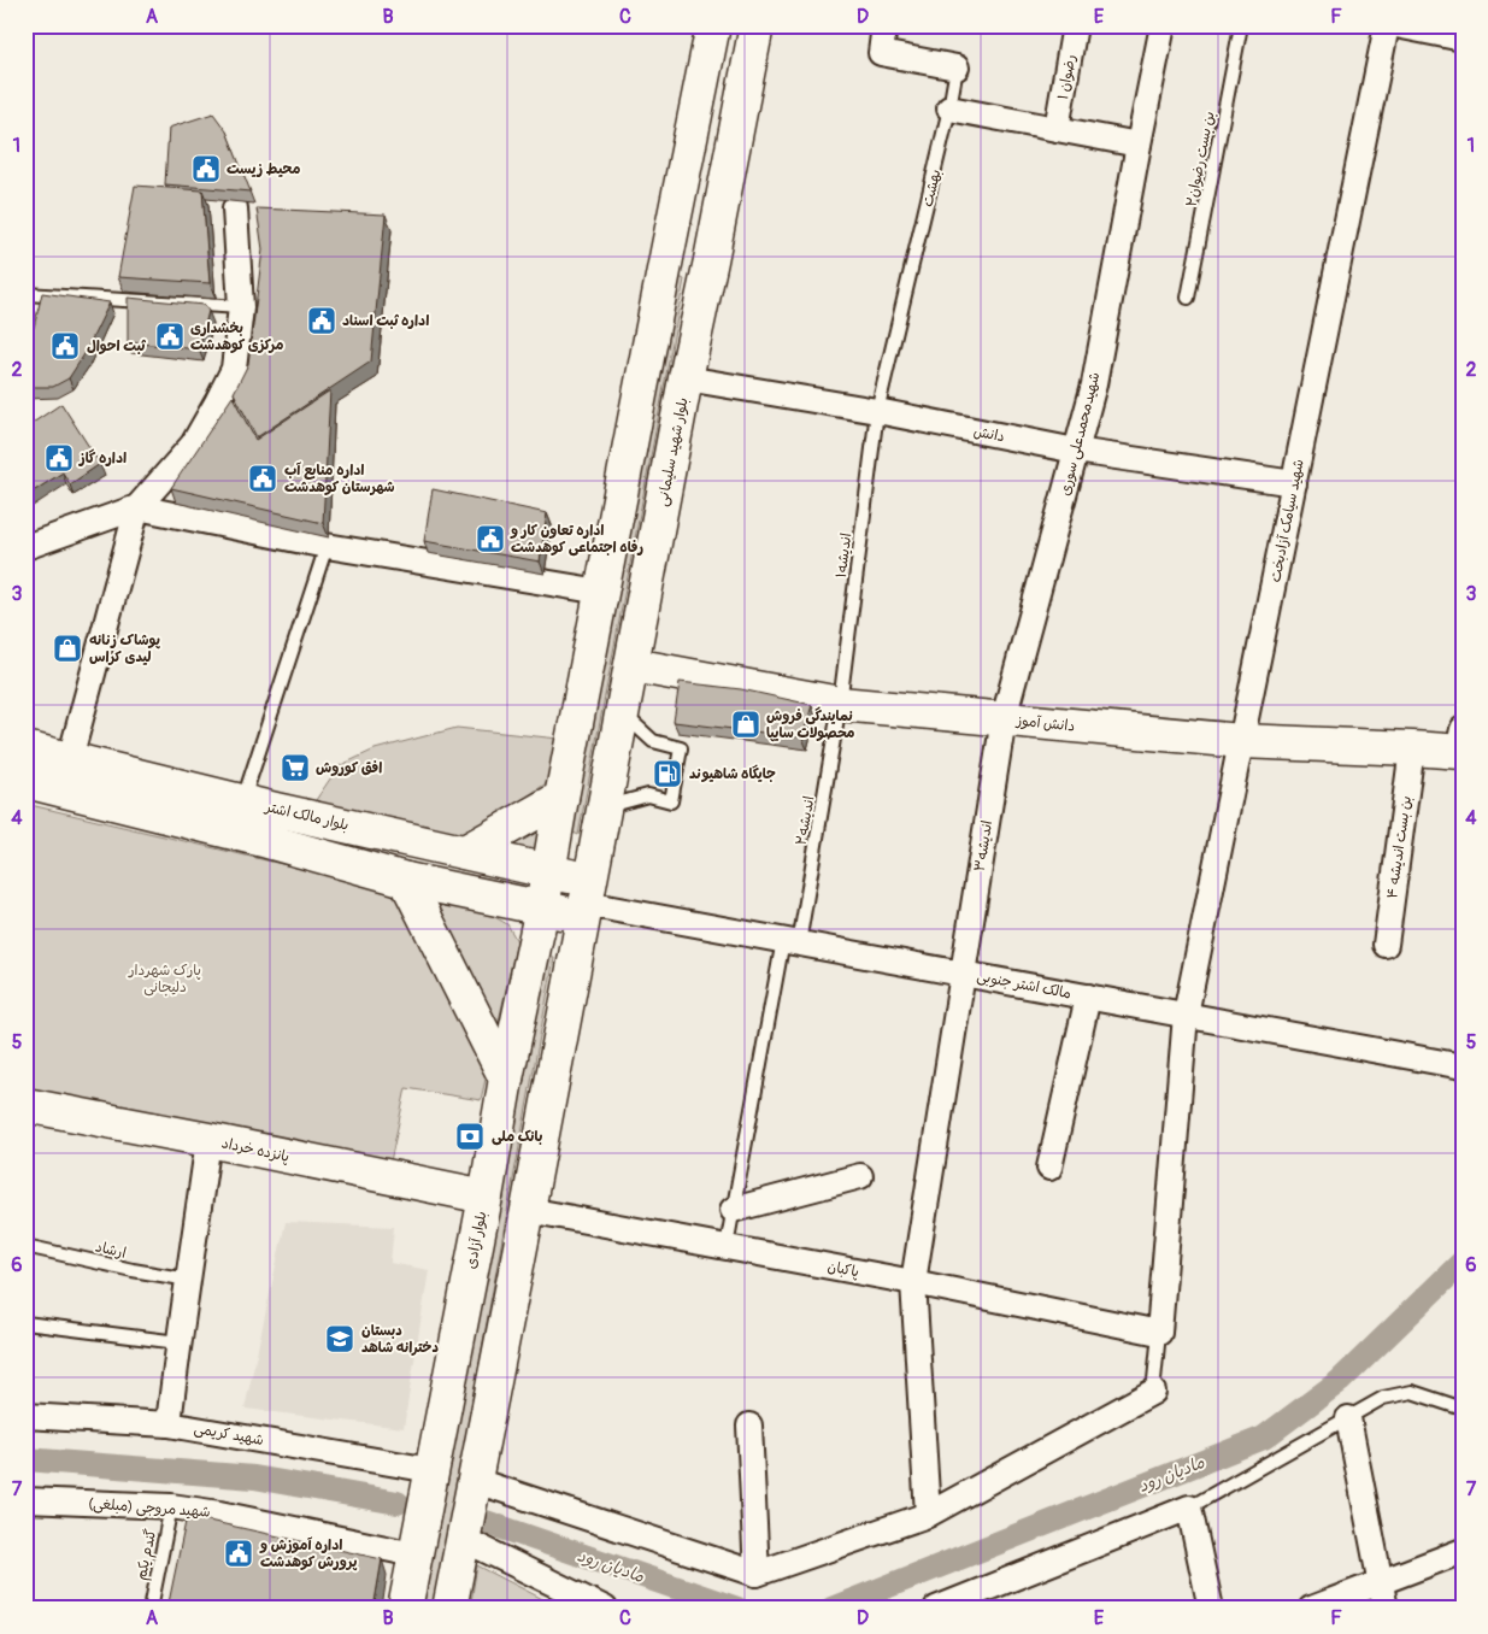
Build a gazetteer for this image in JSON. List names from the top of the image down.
{
  "streets": {
    "main road": [
      "بلوار شهید سلیمانی",
      "دانش آموز",
      "بلوار مالک اشتر",
      "پانزده خرداد",
      "بلوار آزادی"
    ],
    "street": [
      "رضوان ۱",
      "بهشت",
      "دانش",
      "شهیدمحمدعلی سوری",
      "شهید سیامک آزادبخت",
      "اندیشه۳",
      "بن بست اندیشه ۴",
      "مالک اشتر جنوبی",
      "پاکبان",
      "شهید کریمی",
      "شهید مروجی (مبلغی)"
    ],
    "lane": [
      "بن بست رضوان۲",
      "اندیشه۱",
      "اندیشه۲",
      "ارشاد",
      "گندم یکم"
    ]
  },
  "crossings": [
    ["بهشت", "دانش"],
    ["بهشت", "اندیشه۱"],
    ["دانش", "شهیدمحمدعلی سوری"],
    ["دانش", "بلوار شهید سلیمانی"],
    ["دانش", "شهید سیامک آزادبخت"],
    ["دانش", "اندیشه۱"],
    ["شهیدمحمدعلی سوری", "دانش آموز"],
    ["شهیدمحمدعلی سوری", "اندیشه۳"],
    ["بلوار شهید سلیمانی", "دانش آموز"],
    ["بلوار شهید سلیمانی", "بلوار مالک اشتر"],
    ["بلوار شهید سلیمانی", "مالک اشتر جنوبی"],
    ["شهید سیامک آزادبخت", "دانش آموز"],
    ["شهید سیامک آزادبخت", "مالک اشتر جنوبی"],
    ["شهید سیامک آزادبخت", "پاکبان"],
    ["اندیشه۱", "دانش آموز"],
    ["اندیشه۱", "اندیشه۲"],
    ["دانش آموز", "اندیشه۲"],
    ["دانش آموز", "اندیشه۳"],
    ["دانش آموز", "بن بست اندیشه ۴"],
    ["بلوار مالک اشتر", "مالک اشتر جنوبی"],
    ["بلوار مالک اشتر", "بلوار آزادی"],
    ["اندیشه۲", "مالک اشتر جنوبی"],
    ["اندیشه۲", "پاکبان"],
    ["اندیشه۳", "مالک اشتر جنوبی"],
    ["اندیشه۳", "پاکبان"],
    ["پانزده خرداد", "بلوار آزادی"],
    ["بلوار آزادی", "شهید کریمی"],
    ["بلوار آزادی", "شهید مروجی (مبلغی)"],
    ["شهید مروجی (مبلغی)", "گندم یکم"]
  ],
  "water": ["مادیان رود"],
  "parks": ["پارک شهردار دلیجانی"],
  "places": {
    "public building": [
      "محیط زیست",
      "اداره ثبت اسناد",
      "بخشداری مرکزی کوهدشت",
      "ثبت احوال",
      "اداره گاز",
      "اداره منابع آب شهرستان کوهدشت",
      "اداره تعاون کار و رفاه اجتماعی کوهدشت",
      "اداره آموزش و پرورش کوهدشت"
    ],
    "shop": ["پوشاک زنانه لیدی کراس", "نمایندگی فروش محصولات سایپا"],
    "supermarket": ["افق کوروش"],
    "fuel station": ["جایگاه شاهیوند"],
    "bank": ["بانک ملی"],
    "school or university": ["دبستان دخترانه شاهد"]
  },
  "grid": {
    "columns": [
      "A",
      "B",
      "C",
      "D",
      "E",
      "F"
    ],
    "rows": [
      "1",
      "2",
      "3",
      "4",
      "5",
      "6",
      "7"
    ]
  }
}
